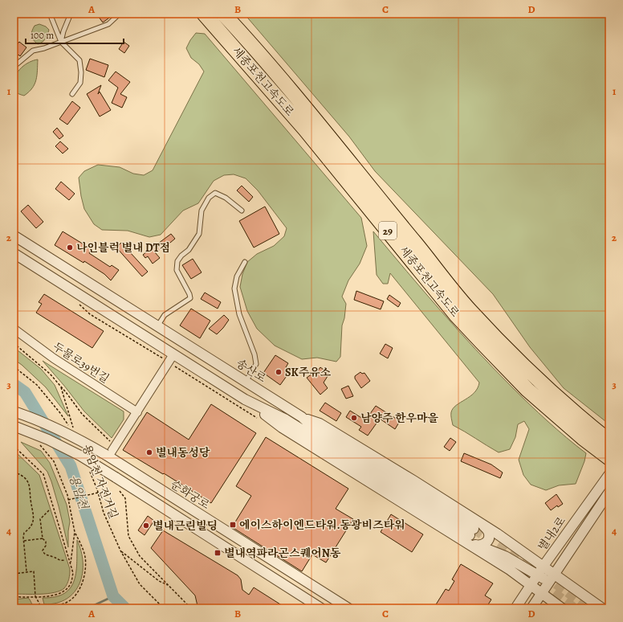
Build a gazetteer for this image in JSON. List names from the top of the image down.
{
  "streets": {
    "highway": ["세종포천고속도로", "29"],
    "street": [
      "두물로39번길",
      "송산로",
      "순화궁로",
      "별내2로"
    ],
    "path": ["용암천 자전거길"]
  },
  "water": ["용암천"],
  "places": {
    "other": [
      "나인블럭 별내 DT점",
      "SK주유소",
      "남양주 한우마을",
      "별내동성당",
      "별내근린빌딩"
    ],
    "transit": ["에이스하이엔드타워.동광비즈타워", "별내역파라곤스퀘어N동"]
  },
  "scale_bar": "100 m",
  "grid": {
    "columns": [
      "A",
      "B",
      "C",
      "D"
    ],
    "rows": [
      "1",
      "2",
      "3",
      "4"
    ]
  }
}
